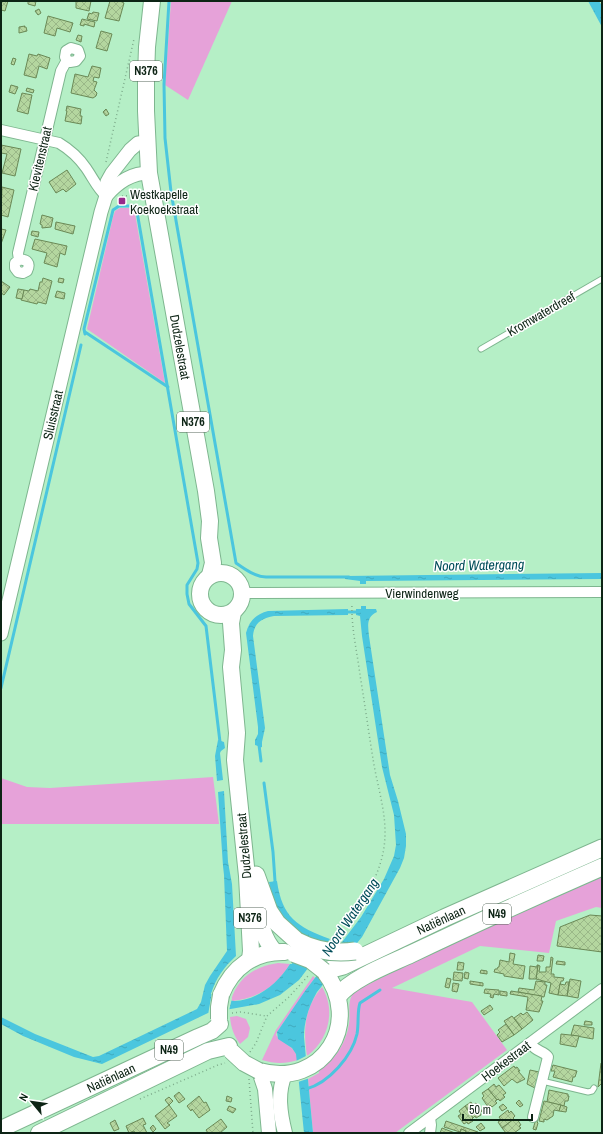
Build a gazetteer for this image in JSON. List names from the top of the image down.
{
  "streets": {
    "highway": ["N49", "Natiënlaan"],
    "main road": ["N376", "Dudzelestraat"],
    "street": [
      "Kievitenstraat",
      "Sluisstraat",
      "Vierwindenweg",
      "Hoekestraat"
    ],
    "lane": ["Kromwaterdreef"]
  },
  "crossings": [
    ["N376", "Dudzelestraat"],
    ["N376", "Sluisstraat"],
    ["N376", "Vierwindenweg"],
    ["Dudzelestraat", "Sluisstraat"],
    ["Dudzelestraat", "Vierwindenweg"]
  ],
  "water": ["Noord Watergang"],
  "places": {
    "transit": ["Westkapelle Koekoekstraat"]
  },
  "scale_bar": "50 m",
  "north": "top left"
}
